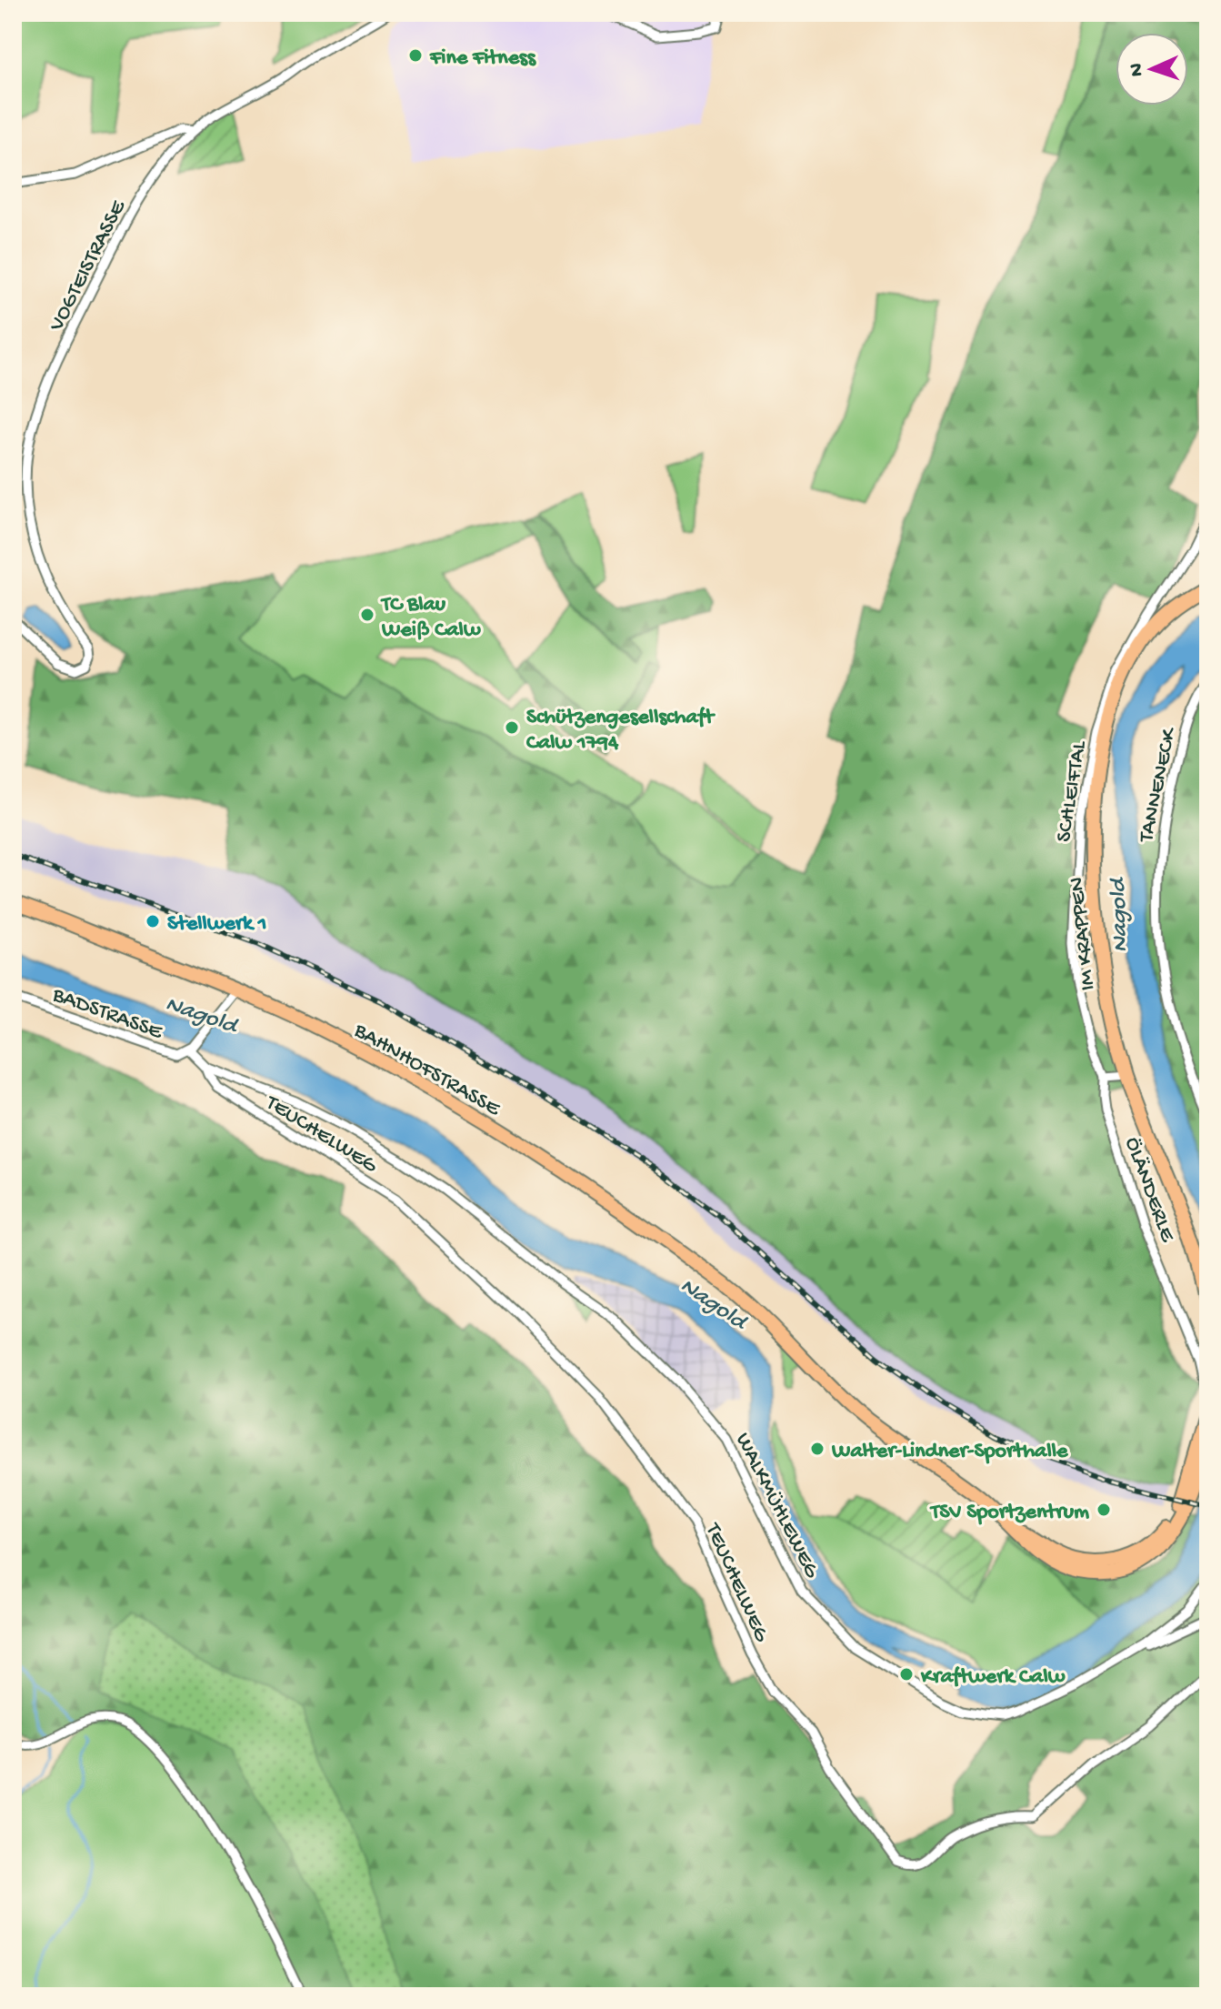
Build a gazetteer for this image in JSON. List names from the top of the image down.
{
  "streets": {
    "main road": ["IM KRAPPEN", "BAHNHOFSTRASSE"],
    "street": [
      "VOGTEISTRASSE",
      "TANNENECK",
      "SCHLEIFTAL",
      "BADSTRASSE",
      "TEUCHELWEG",
      "ÖLÄNDERLE",
      "WALKMÜHLEWEG"
    ]
  },
  "crossings": [
    ["SCHLEIFTAL", "ÖLÄNDERLE"],
    ["BADSTRASSE", "WALKMÜHLEWEG"],
    ["TEUCHELWEG", "WALKMÜHLEWEG"]
  ],
  "water": ["Nagold"],
  "places": [
    "Fine Fitness",
    "TC Blau Weiß Calw",
    "Schützengesellschaft Calw 1794",
    "Stellwerk 1",
    "Walter-Lindner-Sporthalle",
    "TSV Sportzentrum",
    "Kraftwerk Calw"
  ],
  "north": "left"
}
